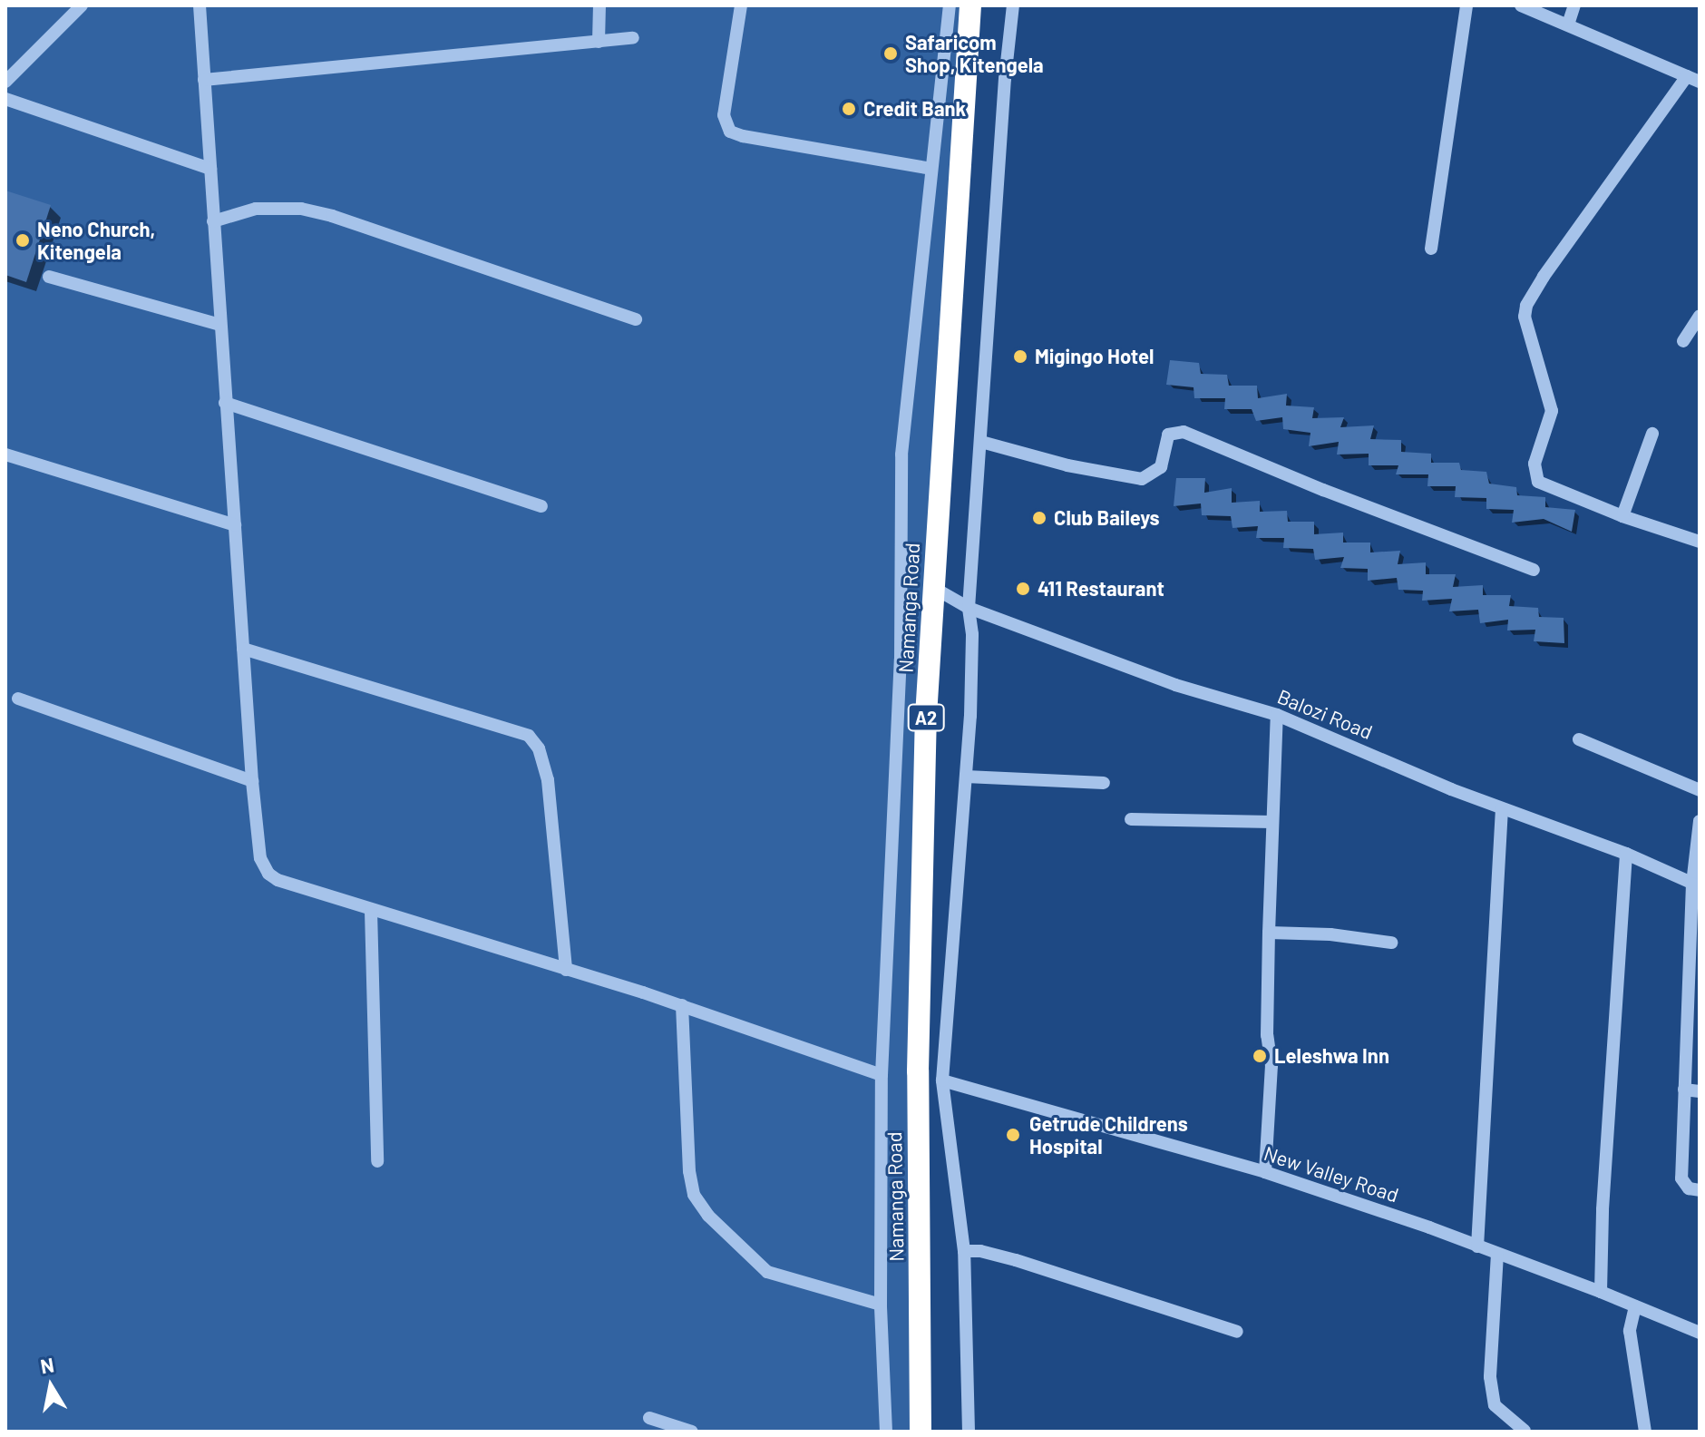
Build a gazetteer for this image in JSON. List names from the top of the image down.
{
  "streets": {
    "highway": ["Namanga Road", "A2"],
    "street": ["Balozi Road", "New Valley Road"]
  },
  "crossings": [
    ["Namanga Road", "Balozi Road"]
  ],
  "places": [
    "Safaricom Shop, Kitengela",
    "Credit Bank",
    "Neno Church, Kitengela",
    "Migingo Hotel",
    "Club Baileys",
    "411 Restaurant",
    "Leleshwa Inn",
    "Getrude Childrens Hospital"
  ],
  "north": "top"
}
